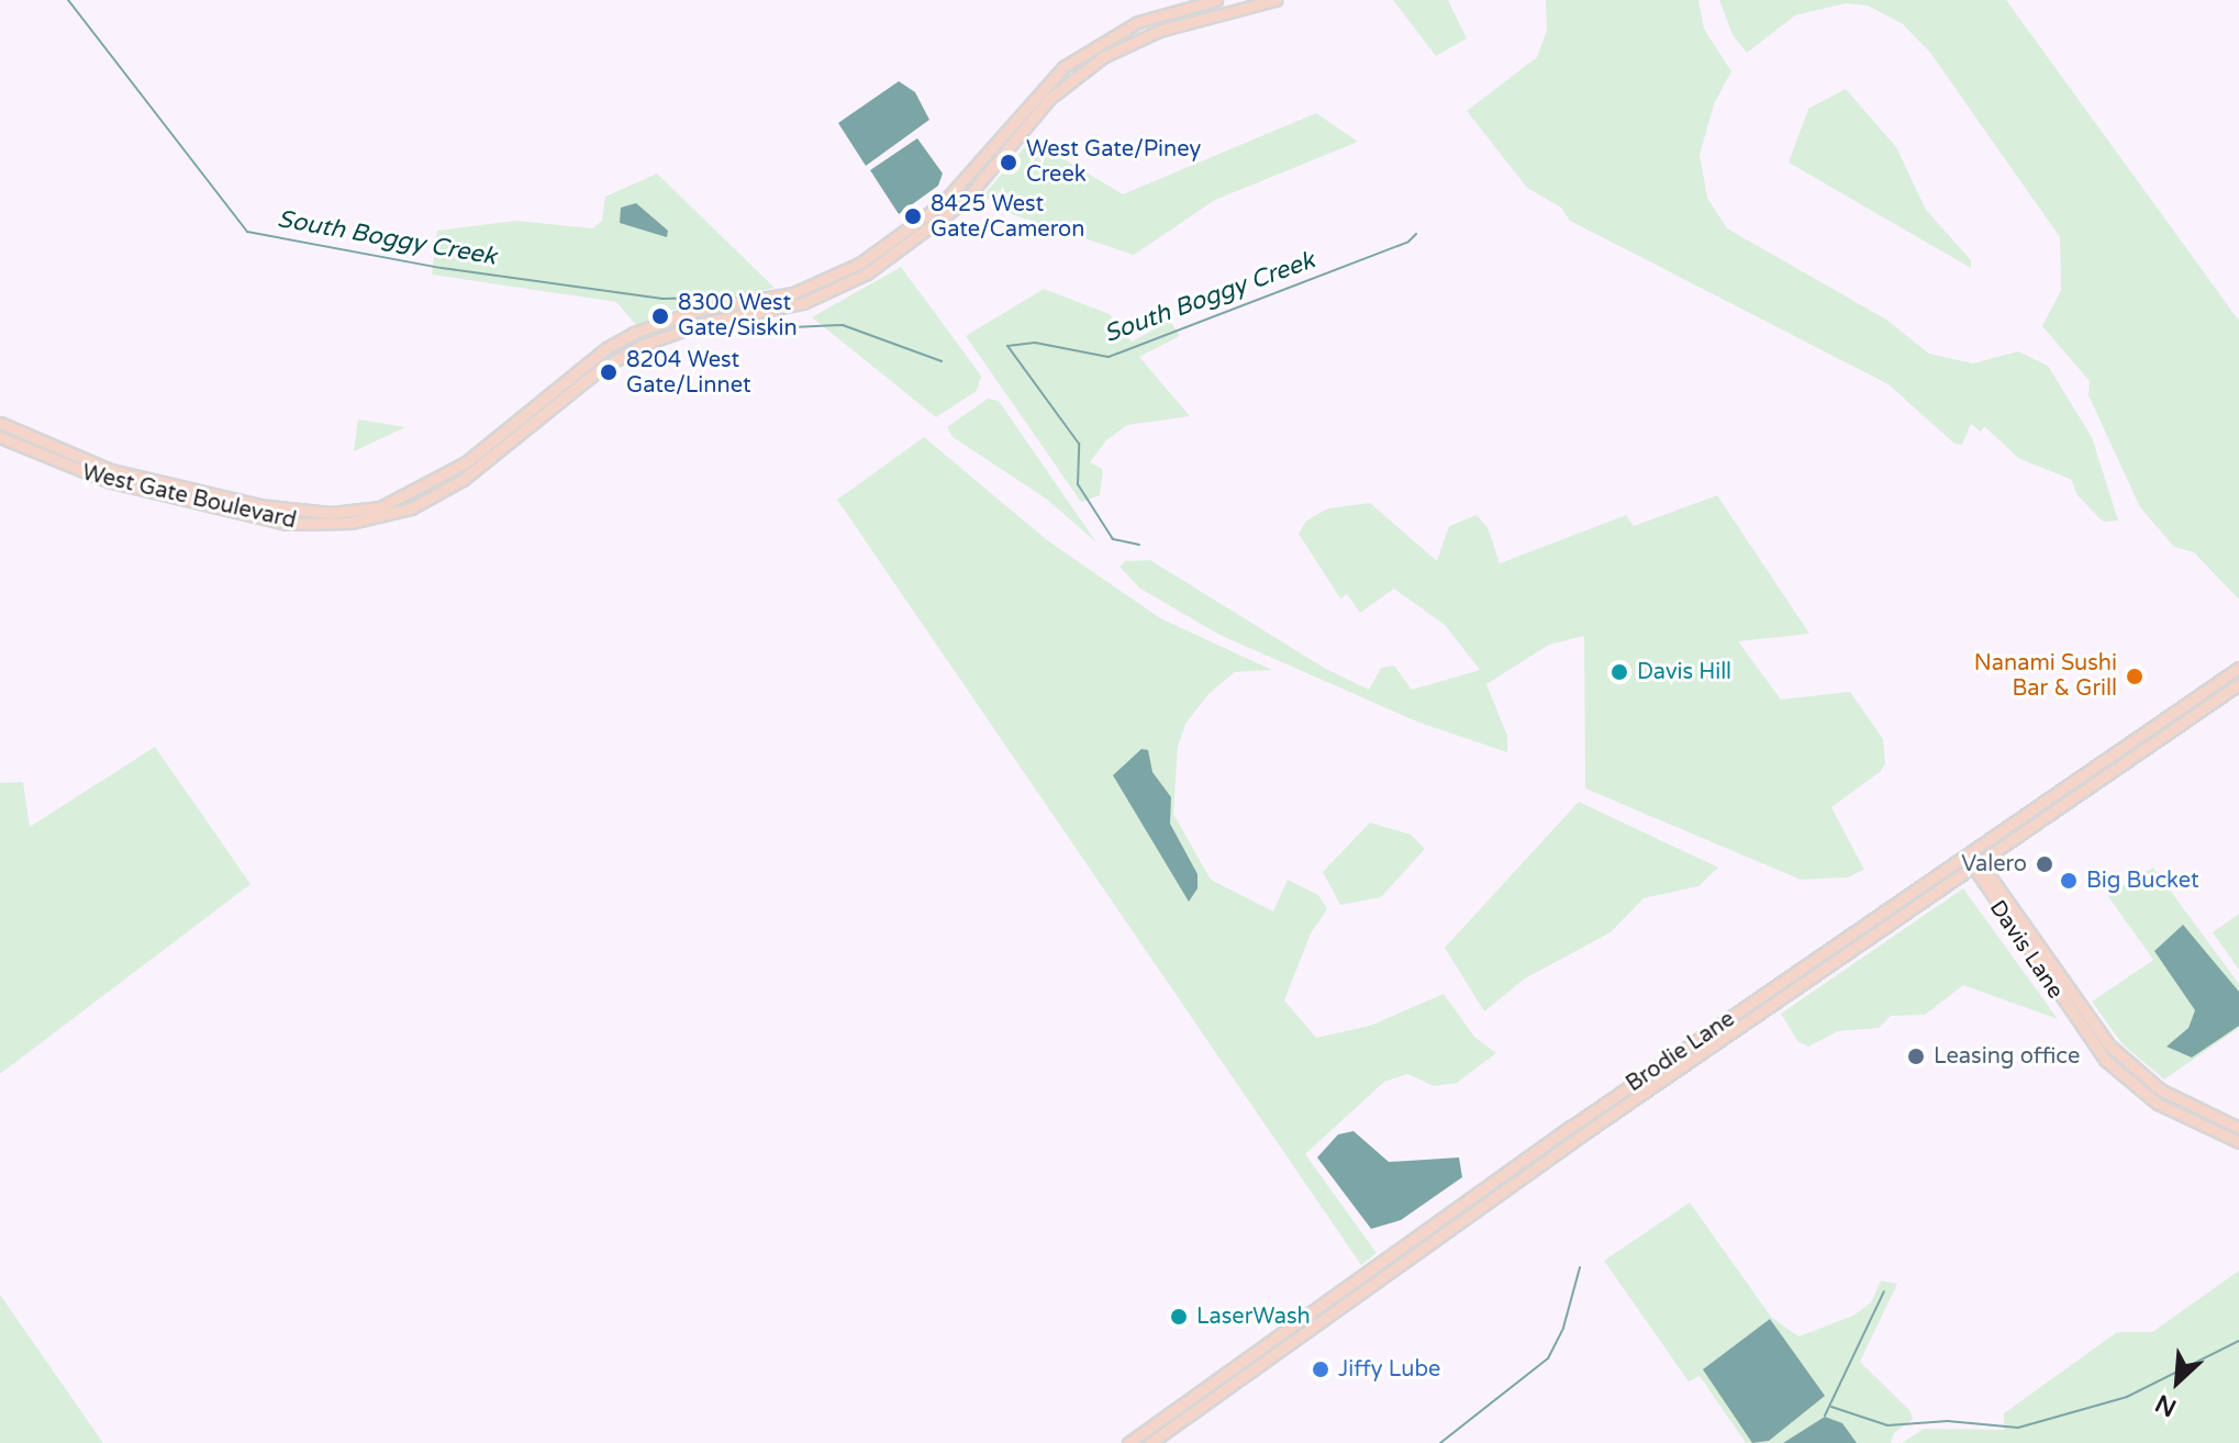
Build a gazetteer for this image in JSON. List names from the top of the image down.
{
  "streets": {
    "main road": ["West Gate Boulevard", "Davis Lane", "Brodie Lane"]
  },
  "crossings": [
    ["Davis Lane", "Brodie Lane"]
  ],
  "water": ["South Boggy Creek"],
  "places": [
    "West Gate/Piney Creek",
    "8425 West Gate/Cameron",
    "8300 West Gate/Siskin",
    "8204 West Gate/Linnet",
    "Davis Hill",
    "Nanami Sushi Bar & Grill",
    "Valero",
    "Big Bucket",
    "Leasing office",
    "LaserWash",
    "Jiffy Lube"
  ],
  "north": "bottom left"
}
